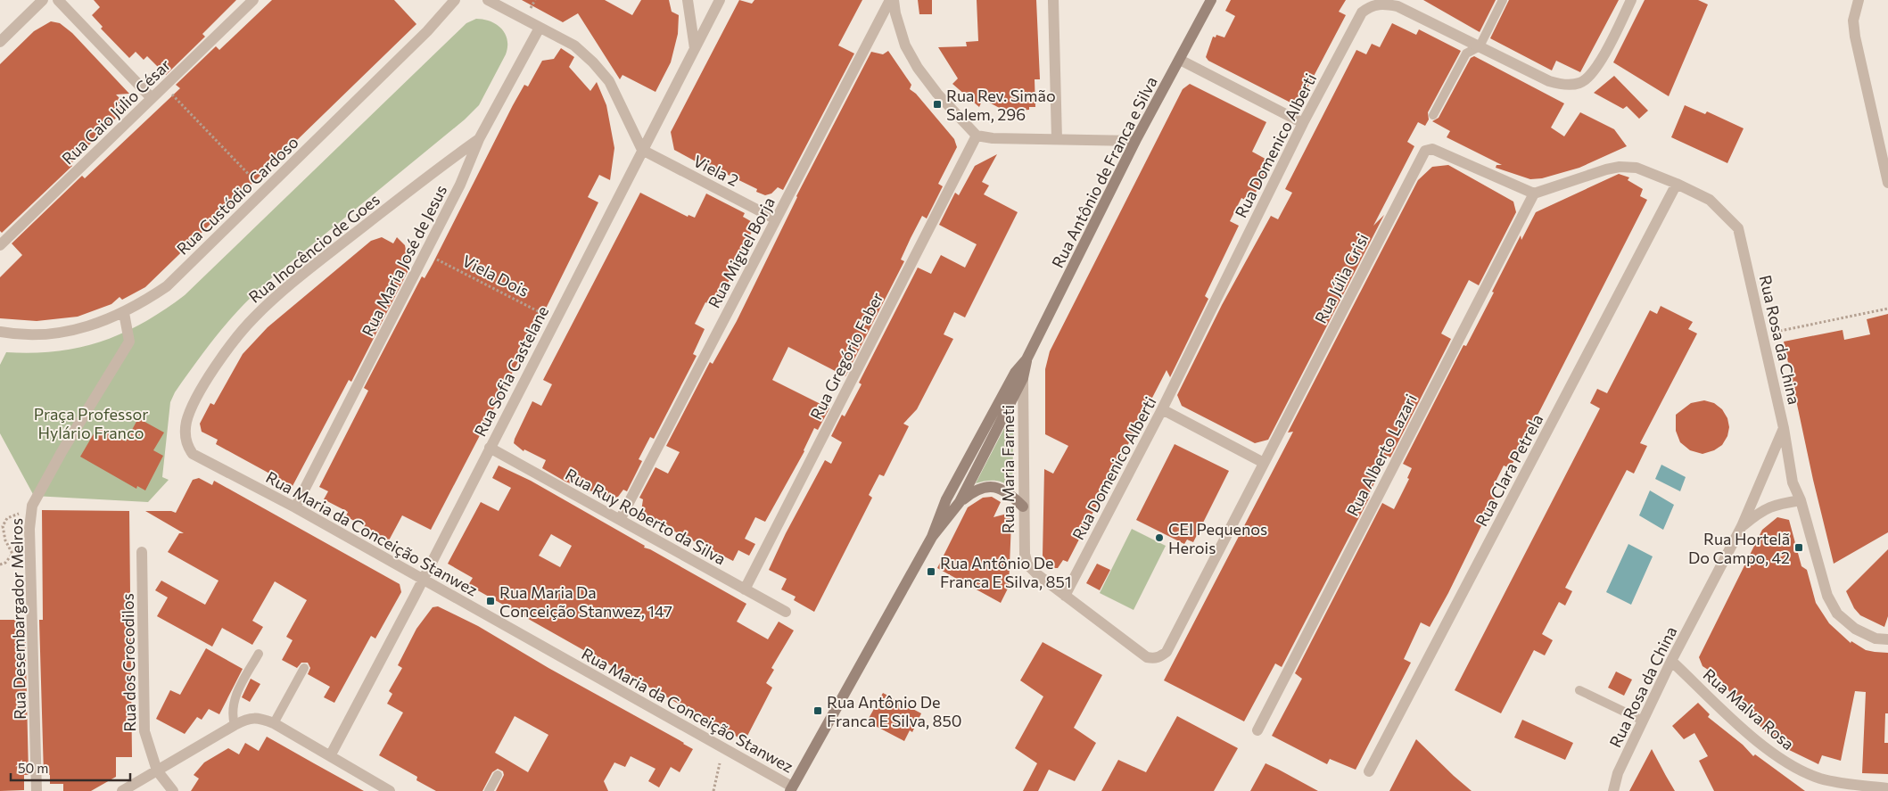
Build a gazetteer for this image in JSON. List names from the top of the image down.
{
  "streets": {
    "main road": ["Rua Antônio de Franca e Silva"],
    "street": [
      "Rua Caio Júlio César",
      "Rua Domenico Alberti",
      "Viela 2",
      "Rua Custódio Cardoso",
      "Rua Inocêncio de Goes",
      "Rua Miguel Borja",
      "Rua Maria José de Jesus",
      "Rua Júlia Grisi",
      "Rua Rosa da China",
      "Rua Gregório Faber",
      "Rua Sofia Castelane",
      "Rua Alberto Lazari",
      "Rua Maria Farneti",
      "Rua Clara Petrela",
      "Rua Ruy Roberto da Silva",
      "Rua Maria da Conceição Stanwez",
      "Rua Desembargador Melros",
      "Rua dos Crocodilos",
      "Rua Malva Rosa"
    ],
    "path": ["Viela Dois"]
  },
  "crossings": [
    ["Rua Domenico Alberti", "Rua Maria Farneti"],
    ["Viela 2", "Rua Miguel Borja"],
    ["Viela 2", "Rua Sofia Castelane"],
    ["Rua Antônio de Franca e Silva", "Rua Maria Farneti"],
    ["Rua Antônio de Franca e Silva", "Rua Maria da Conceição Stanwez"],
    ["Rua Custódio Cardoso", "Rua Desembargador Melros"],
    ["Rua Inocêncio de Goes", "Rua Maria José de Jesus"],
    ["Rua Inocêncio de Goes", "Rua Maria da Conceição Stanwez"],
    ["Rua Miguel Borja", "Rua Ruy Roberto da Silva"],
    ["Rua Maria José de Jesus", "Viela Dois"],
    ["Rua Maria José de Jesus", "Rua Maria da Conceição Stanwez"],
    ["Viela Dois", "Rua Sofia Castelane"],
    ["Rua Júlia Grisi", "Rua Alberto Lazari"],
    ["Rua Júlia Grisi", "Rua Maria Farneti"],
    ["Rua Rosa da China", "Rua Clara Petrela"],
    ["Rua Rosa da China", "Rua Malva Rosa"],
    ["Rua Gregório Faber", "Rua Ruy Roberto da Silva"],
    ["Rua Sofia Castelane", "Rua Ruy Roberto da Silva"],
    ["Rua Sofia Castelane", "Rua Maria da Conceição Stanwez"]
  ],
  "parks": ["Praça Professor Hylário Franco"],
  "places": {
    "transit": [
      "Rua Rev. Simão Salem, 296",
      "Rua Hortelã Do Campo, 42",
      "Rua Antônio De Franca E Silva, 851",
      "Rua Maria Da Conceição Stanwez, 147",
      "Rua Antônio De Franca E Silva, 850"
    ],
    "other": ["CEI Pequenos Herois"]
  },
  "scale_bar": "50 m"
}
